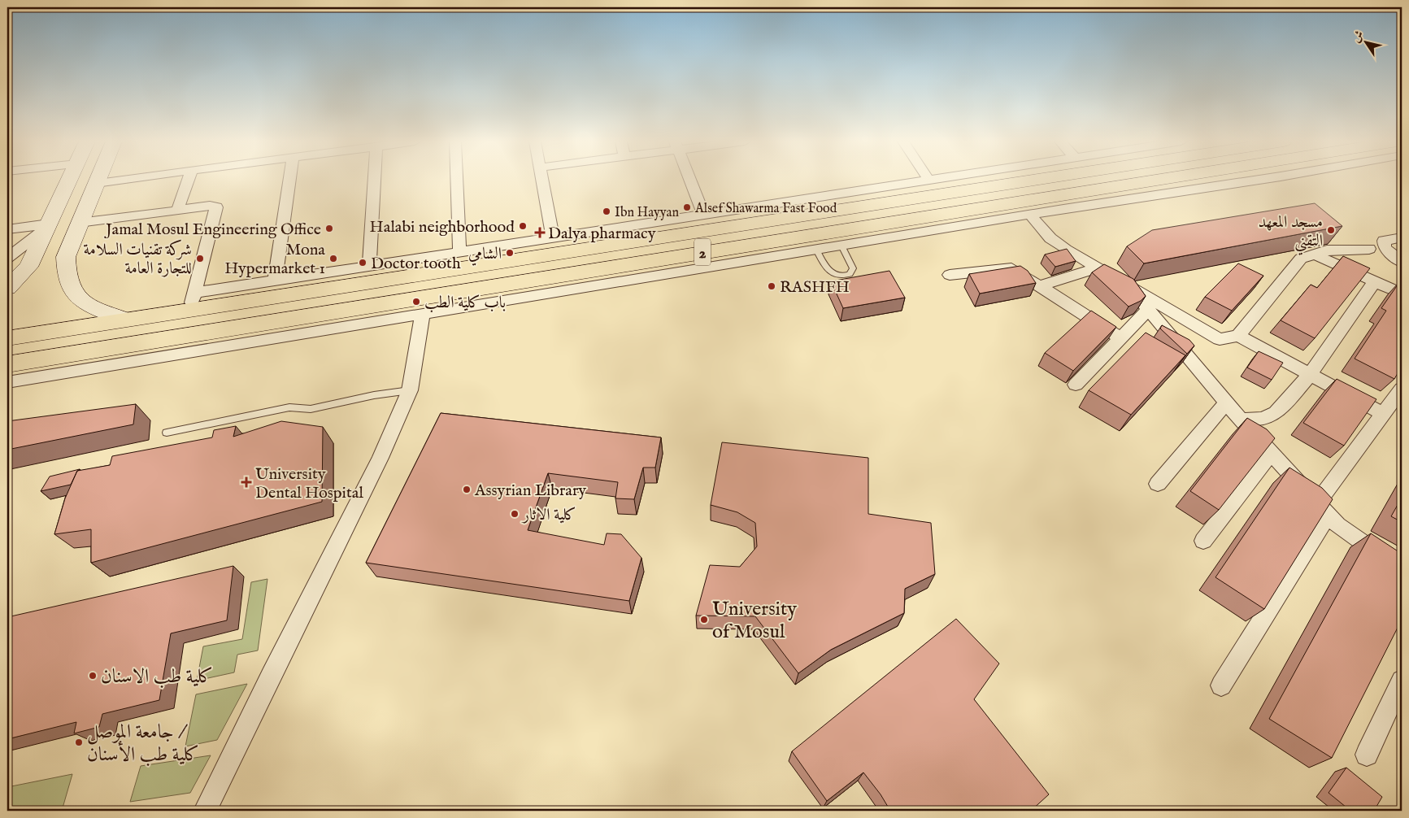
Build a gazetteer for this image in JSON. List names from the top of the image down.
{
  "streets": {
    "highway": ["2"]
  },
  "places": {
    "other": [
      "Alsef Shawarma Fast Food",
      "Ibn Hayyan",
      "Halabi neighborhood",
      "Jamal Mosul Engineering Office",
      "مسجد المعهد التقني",
      "الشامي",
      "شركة تقنيات السلامة للتجارة العامة",
      "Mona Hypermarket 1",
      "Doctor tooth",
      "RASHFH",
      "باب كلية الطب",
      "Assyrian Library",
      "كلية الاثار",
      "University of Mosul",
      "كلية طب الاسنان",
      "جامعة الموصل / كلية طب الأسنان"
    ],
    "health": ["Dalya pharmacy", "University Dental Hospital"]
  },
  "north": "top left"
}
